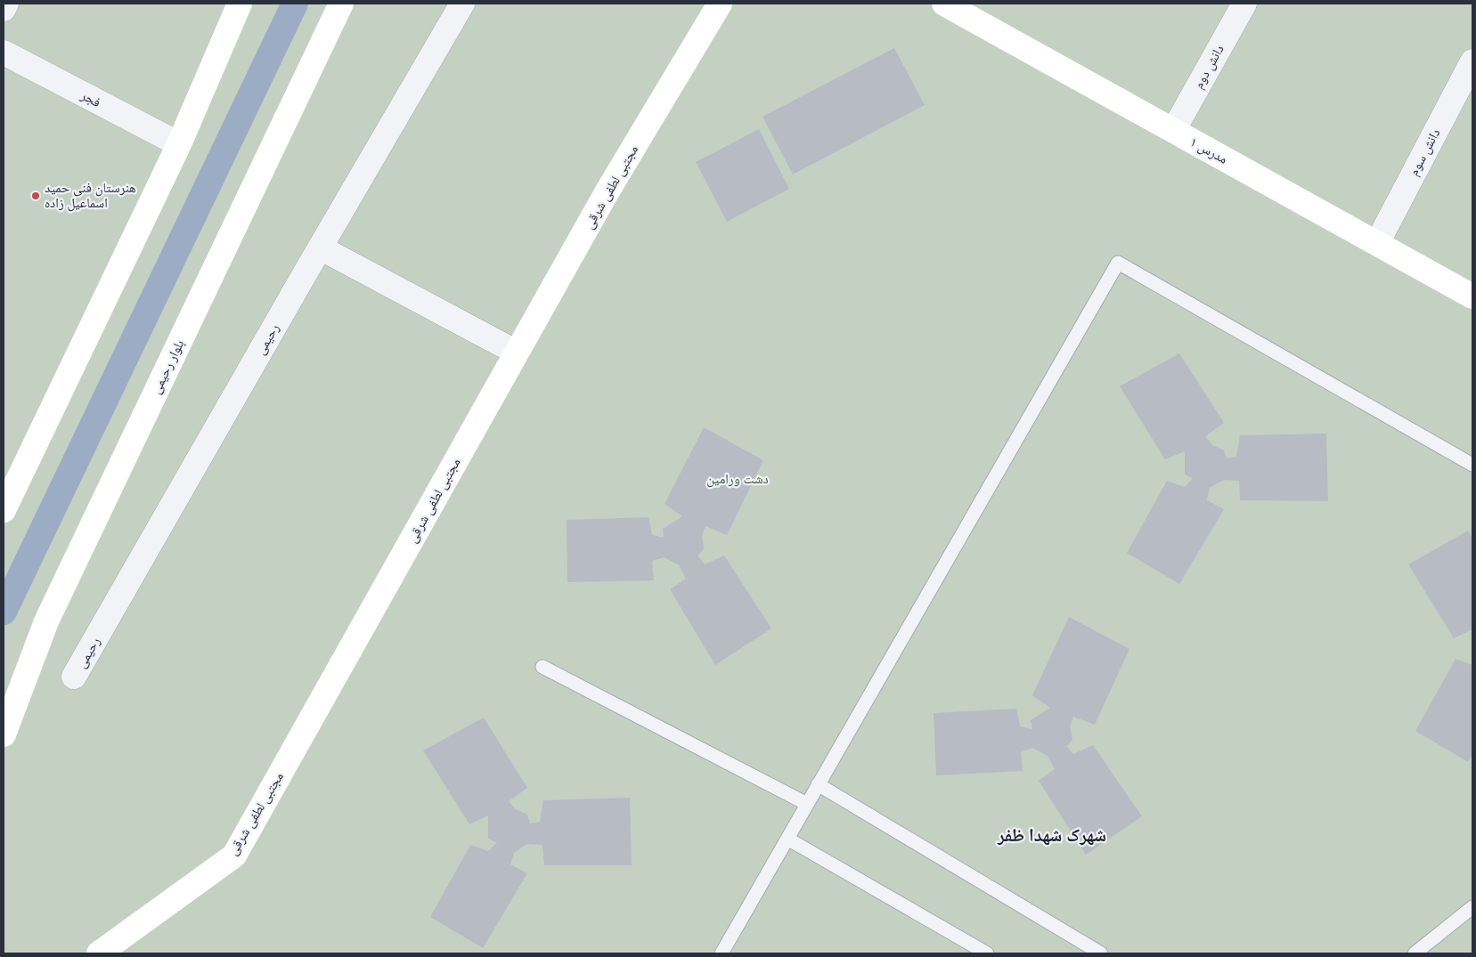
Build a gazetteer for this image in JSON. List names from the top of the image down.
{
  "streets": {
    "street": [
      "دانش دوم",
      "فجر",
      "مدرس ۱",
      "دانش سوم",
      "مجتبی لطفی شرقی",
      "رحیمی",
      "بلوار رحیمی"
    ]
  },
  "crossings": [
    ["دانش دوم", "مدرس ۱"],
    ["مدرس ۱", "دانش سوم"]
  ],
  "districts": ["شهرک شهدا ظفر"],
  "parks": ["دشت ورامین"],
  "places": ["هنرستان فنی حمید اسماعیل زاده"]
}
